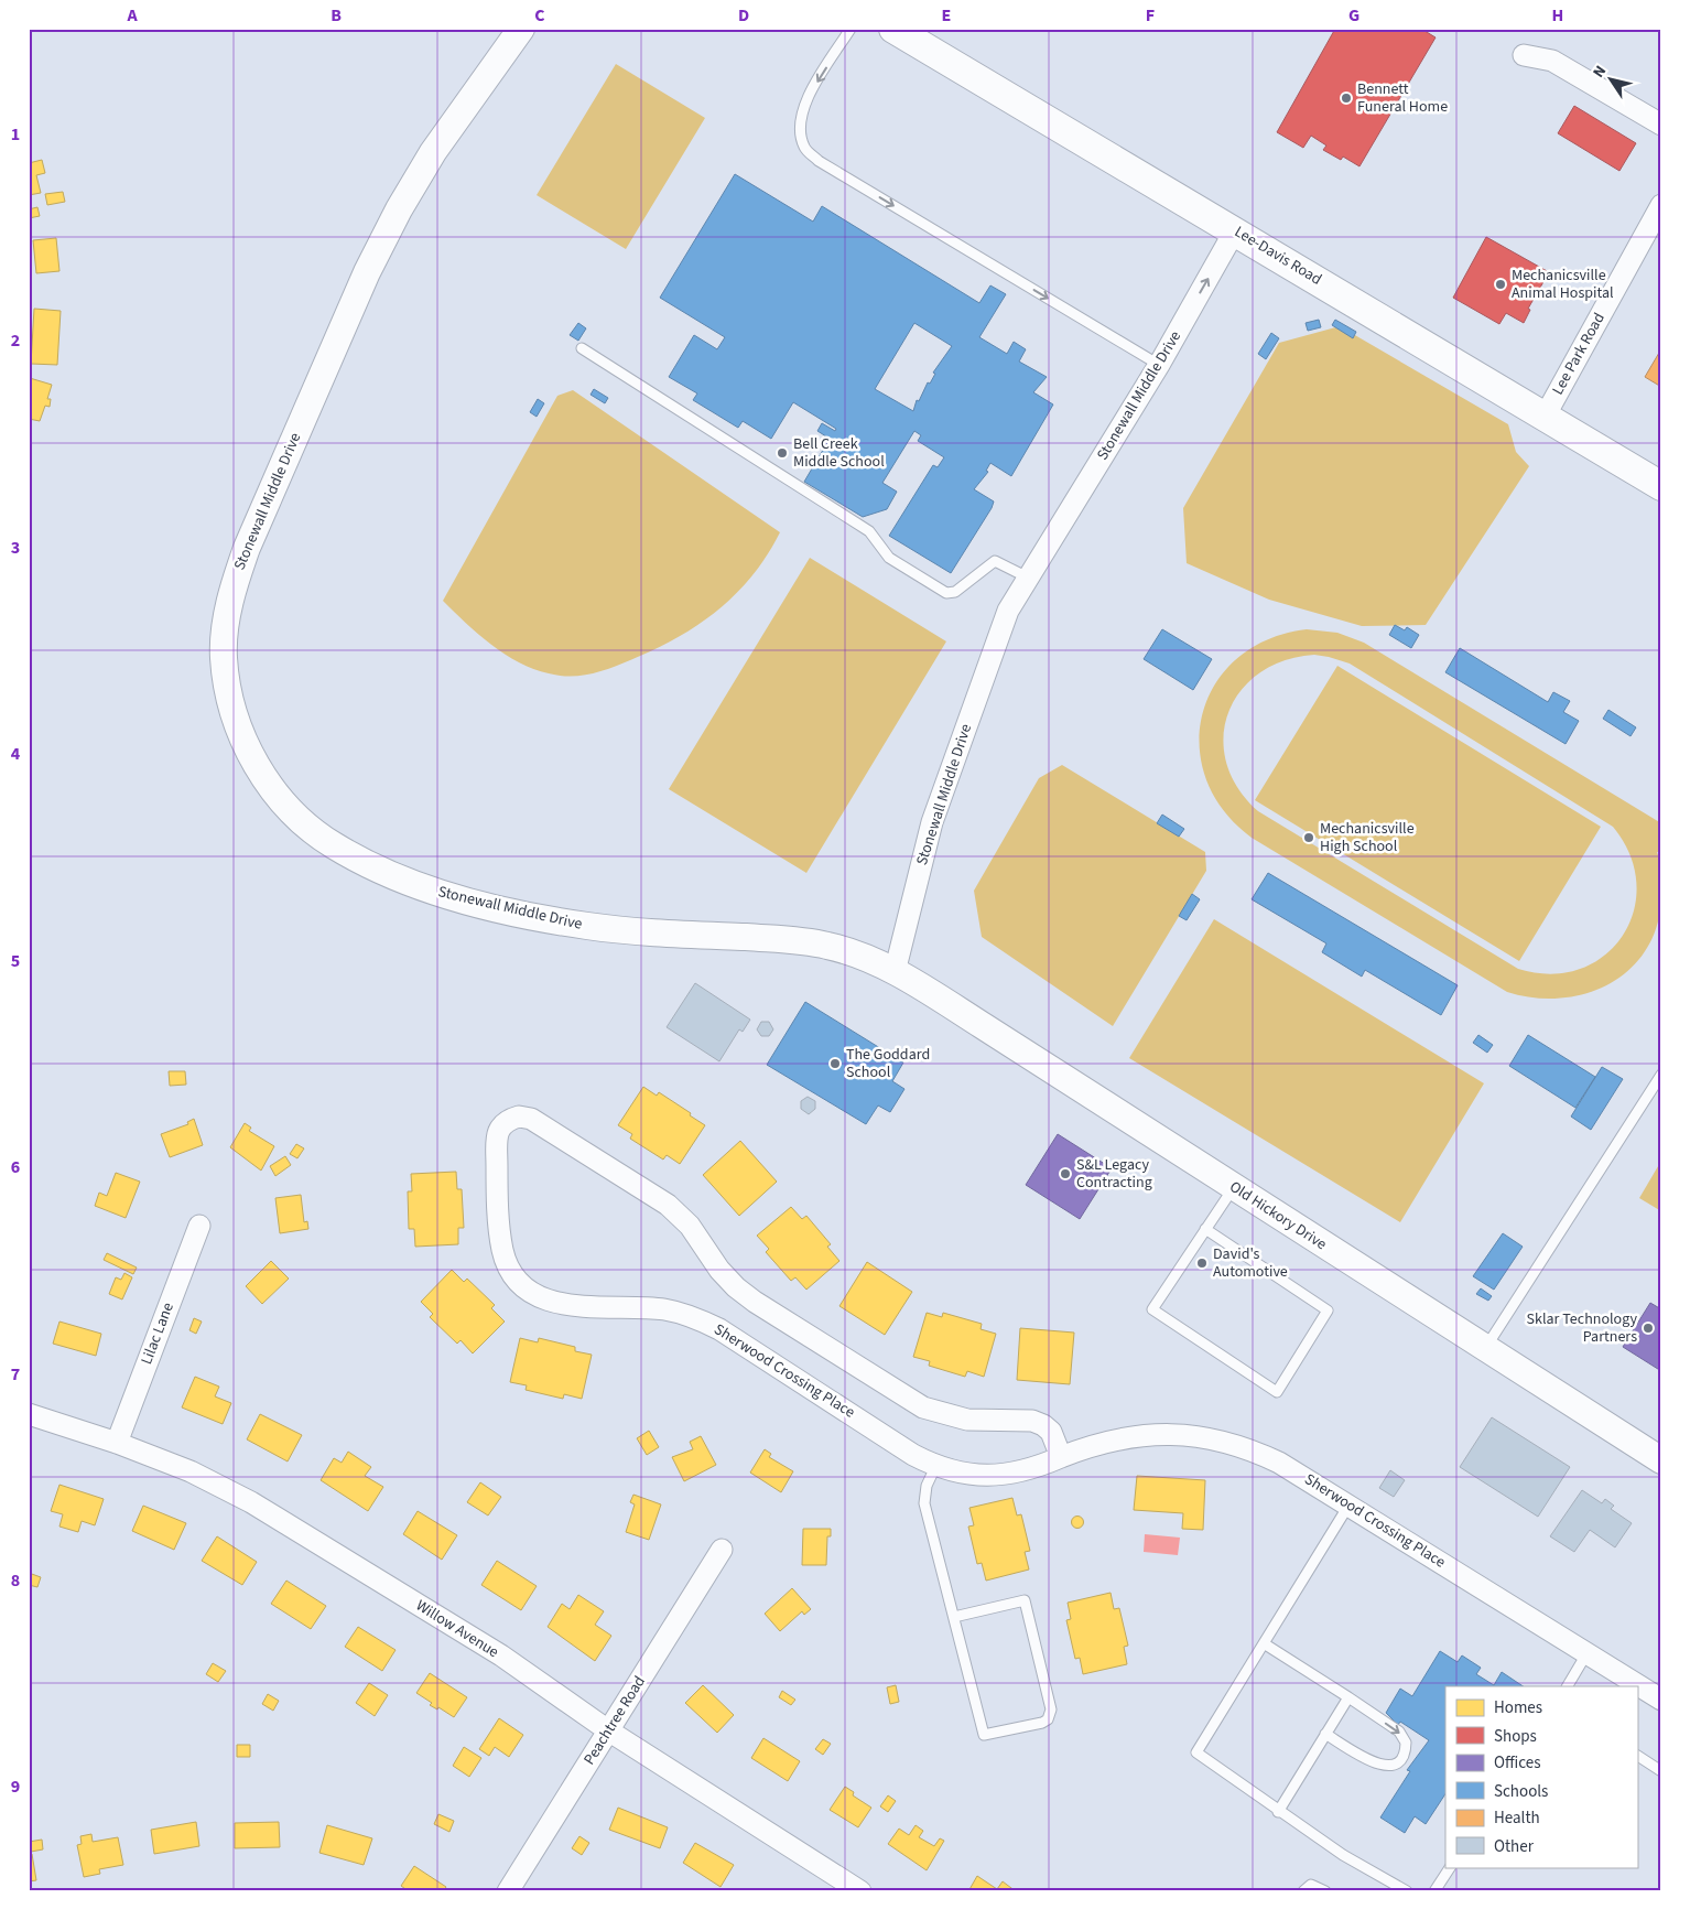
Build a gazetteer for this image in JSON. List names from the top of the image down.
{
  "streets": {
    "main road": ["Lee-Davis Road"],
    "street": [
      "Lee Park Road",
      "Stonewall Middle Drive",
      "Old Hickory Drive",
      "Lilac Lane",
      "Sherwood Crossing Place",
      "Willow Avenue",
      "Peachtree Road"
    ]
  },
  "crossings": [
    ["Lee-Davis Road", "Lee Park Road"],
    ["Lee-Davis Road", "Stonewall Middle Drive"],
    ["Stonewall Middle Drive", "Old Hickory Drive"],
    ["Lilac Lane", "Willow Avenue"],
    ["Willow Avenue", "Peachtree Road"]
  ],
  "places": [
    "Bennett Funeral Home",
    "Mechanicsville Animal Hospital",
    "Bell Creek Middle School",
    "Mechanicsville High School",
    "The Goddard School",
    "S&L Legacy Contracting",
    "David's Automotive",
    "Sklar Technology Partners"
  ],
  "legend": [
    "Homes",
    "Shops",
    "Offices",
    "Schools",
    "Health",
    "Other"
  ],
  "north": "top left",
  "grid": {
    "columns": [
      "A",
      "B",
      "C",
      "D",
      "E",
      "F",
      "G",
      "H"
    ],
    "rows": [
      "1",
      "2",
      "3",
      "4",
      "5",
      "6",
      "7",
      "8",
      "9"
    ]
  }
}
